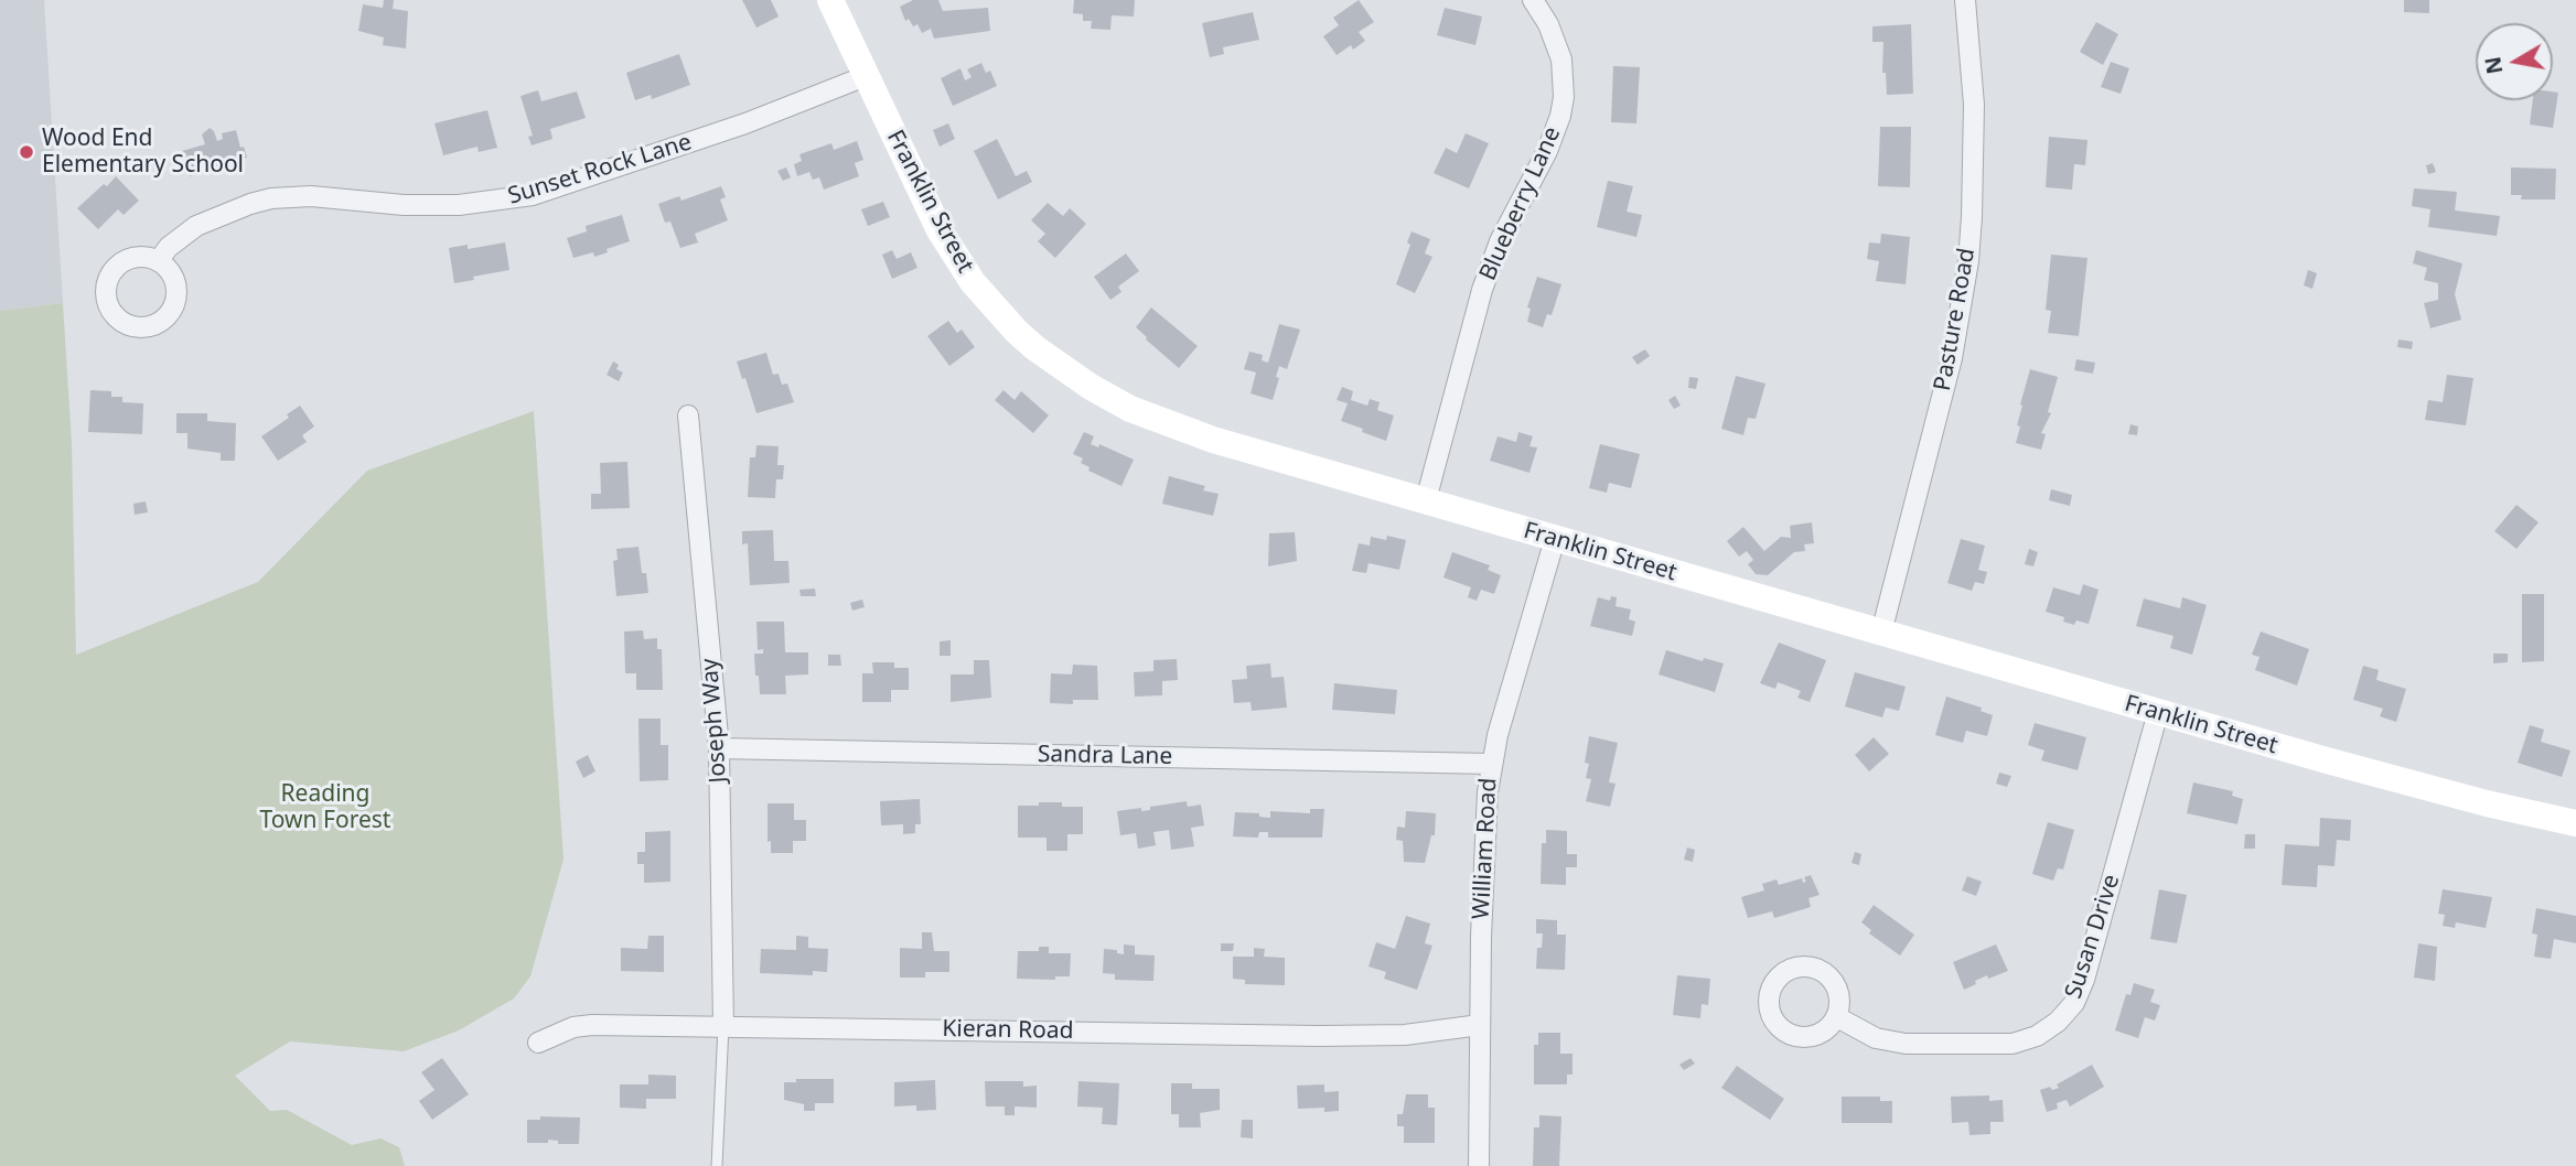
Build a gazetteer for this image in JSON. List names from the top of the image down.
{
  "streets": {
    "main road": ["Franklin Street"],
    "street": [
      "Sunset Rock Lane",
      "Blueberry Lane",
      "Pasture Road",
      "Joseph Way",
      "Sandra Lane",
      "William Road",
      "Susan Drive",
      "Kieran Road"
    ]
  },
  "crossings": [
    ["Sunset Rock Lane", "Franklin Street"],
    ["Franklin Street", "Blueberry Lane"],
    ["Franklin Street", "Pasture Road"],
    ["Franklin Street", "William Road"],
    ["Franklin Street", "Susan Drive"],
    ["Joseph Way", "Sandra Lane"],
    ["Joseph Way", "Kieran Road"],
    ["Sandra Lane", "William Road"],
    ["William Road", "Kieran Road"]
  ],
  "parks": ["Reading Town Forest"],
  "places": ["Wood End Elementary School"],
  "north": "left"
}
